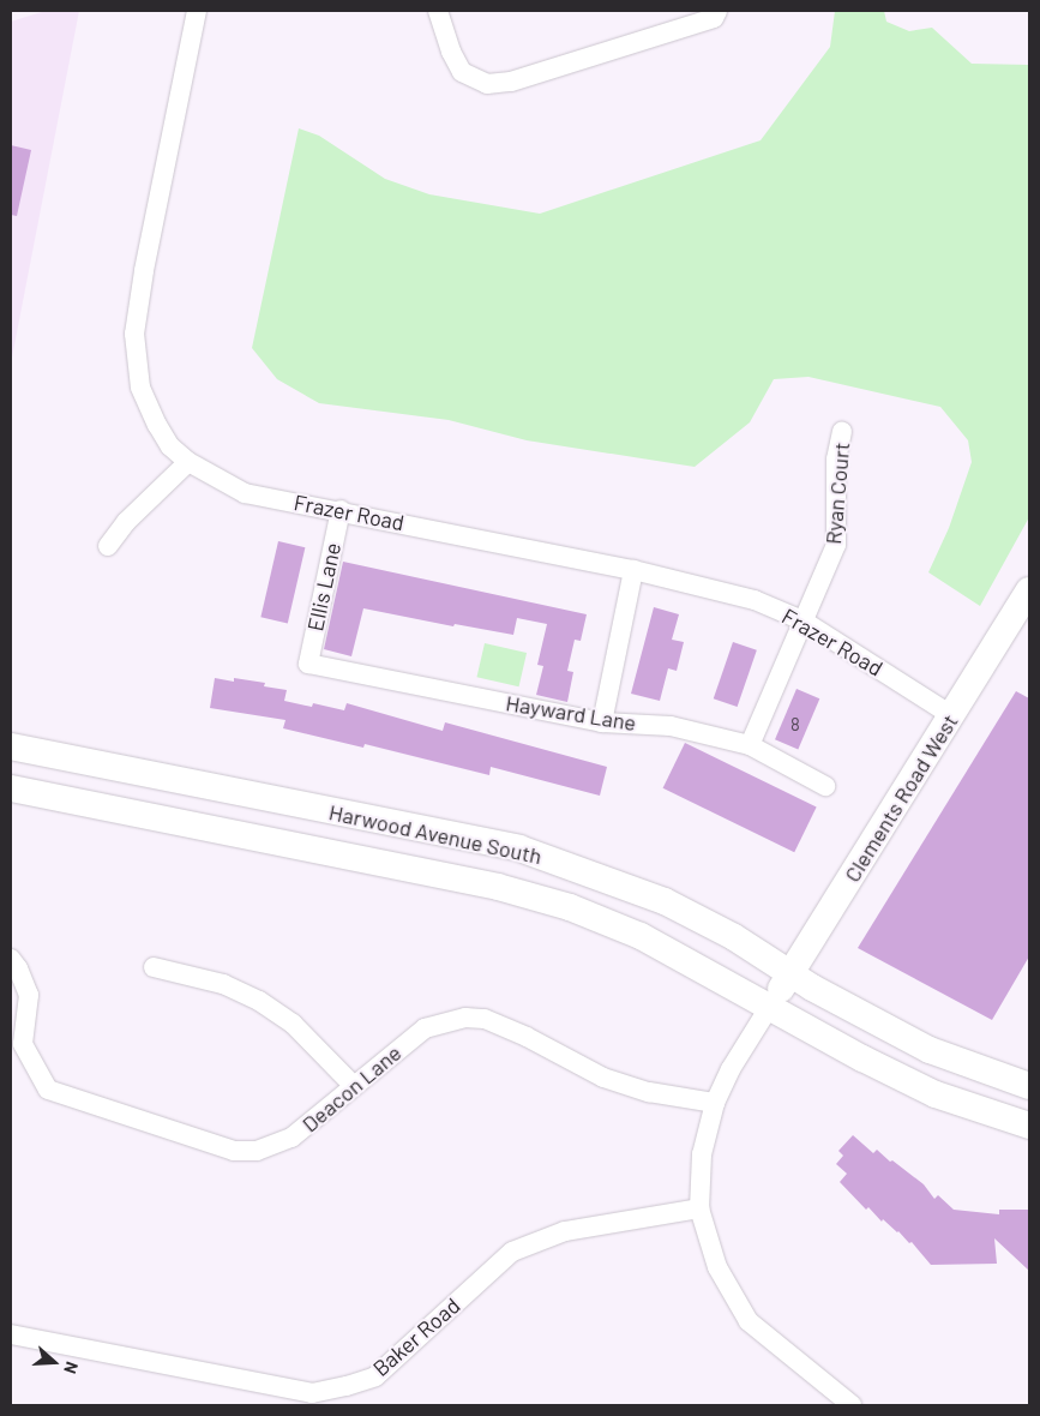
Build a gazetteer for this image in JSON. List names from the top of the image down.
{
  "streets": {
    "main road": ["Clements Road West", "Harwood Avenue South"],
    "street": [
      "Ryan Court",
      "Frazer Road",
      "Ellis Lane",
      "Hayward Lane",
      "Deacon Lane",
      "Baker Road"
    ]
  },
  "crossings": [
    ["Ryan Court", "Frazer Road"],
    ["Ryan Court", "Hayward Lane"],
    ["Frazer Road", "Ellis Lane"],
    ["Frazer Road", "Clements Road West"],
    ["Ellis Lane", "Hayward Lane"],
    ["Clements Road West", "Harwood Avenue South"]
  ],
  "house_numbers": ["8"],
  "north": "right"
}
